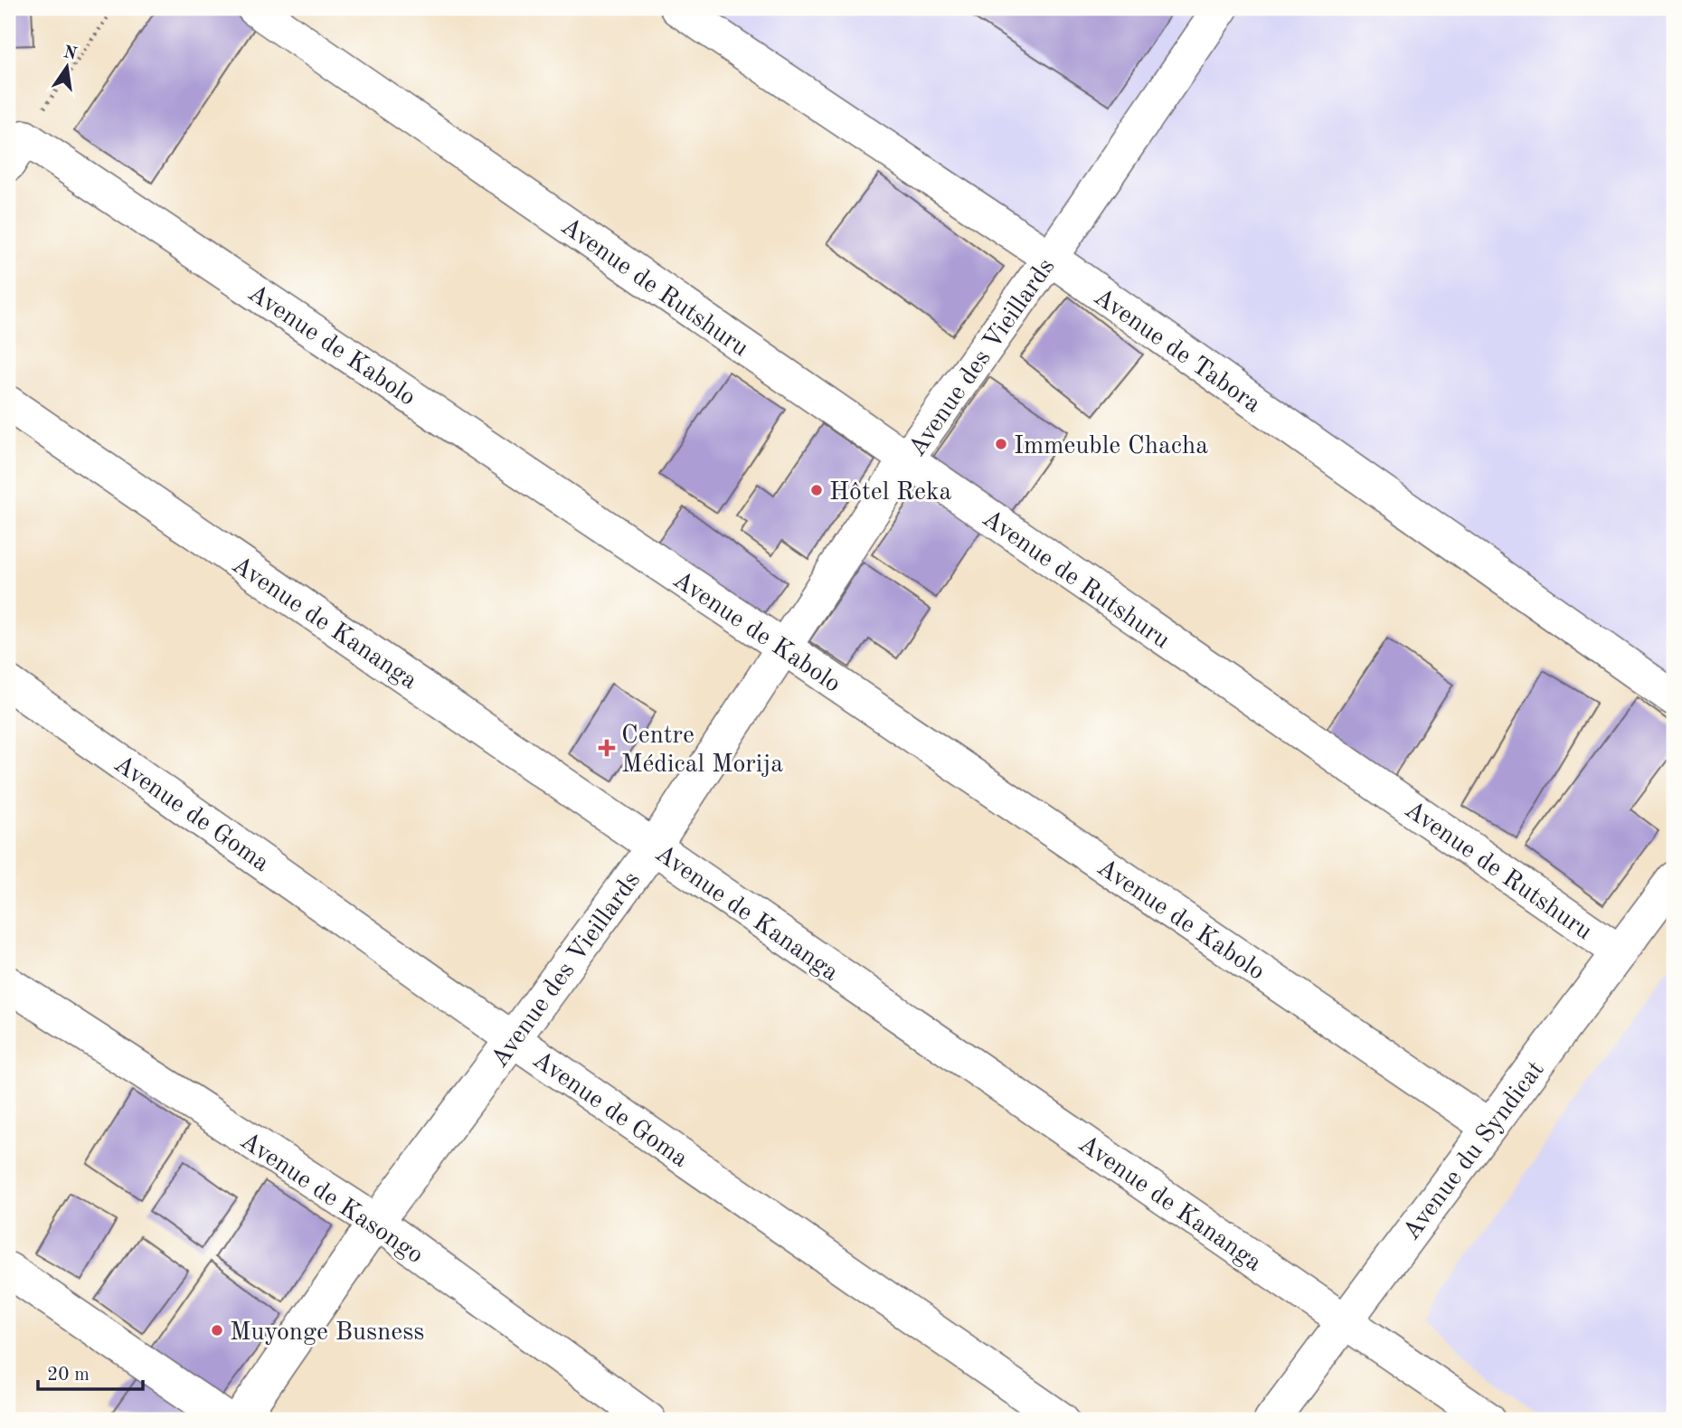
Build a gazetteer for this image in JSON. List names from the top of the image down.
{
  "streets": {
    "street": [
      "Avenue de Rutshuru",
      "Avenue de Kabolo",
      "Avenue de Tabora",
      "Avenue des Vieillards",
      "Avenue de Kananga",
      "Avenue de Goma",
      "Avenue du Syndicat",
      "Avenue de Kasongo"
    ]
  },
  "crossings": [
    ["Avenue de Rutshuru", "Avenue des Vieillards"],
    ["Avenue de Rutshuru", "Avenue du Syndicat"],
    ["Avenue de Kabolo", "Avenue des Vieillards"],
    ["Avenue de Kabolo", "Avenue du Syndicat"],
    ["Avenue de Tabora", "Avenue des Vieillards"],
    ["Avenue des Vieillards", "Avenue de Kananga"],
    ["Avenue des Vieillards", "Avenue de Goma"],
    ["Avenue des Vieillards", "Avenue de Kasongo"],
    ["Avenue de Kananga", "Avenue du Syndicat"]
  ],
  "places": {
    "other": ["Immeuble Chacha", "Hôtel Reka", "Muyonge Busness"],
    "health": ["Centre Médical Morija"]
  },
  "scale_bar": "20 m",
  "north": "top"
}
